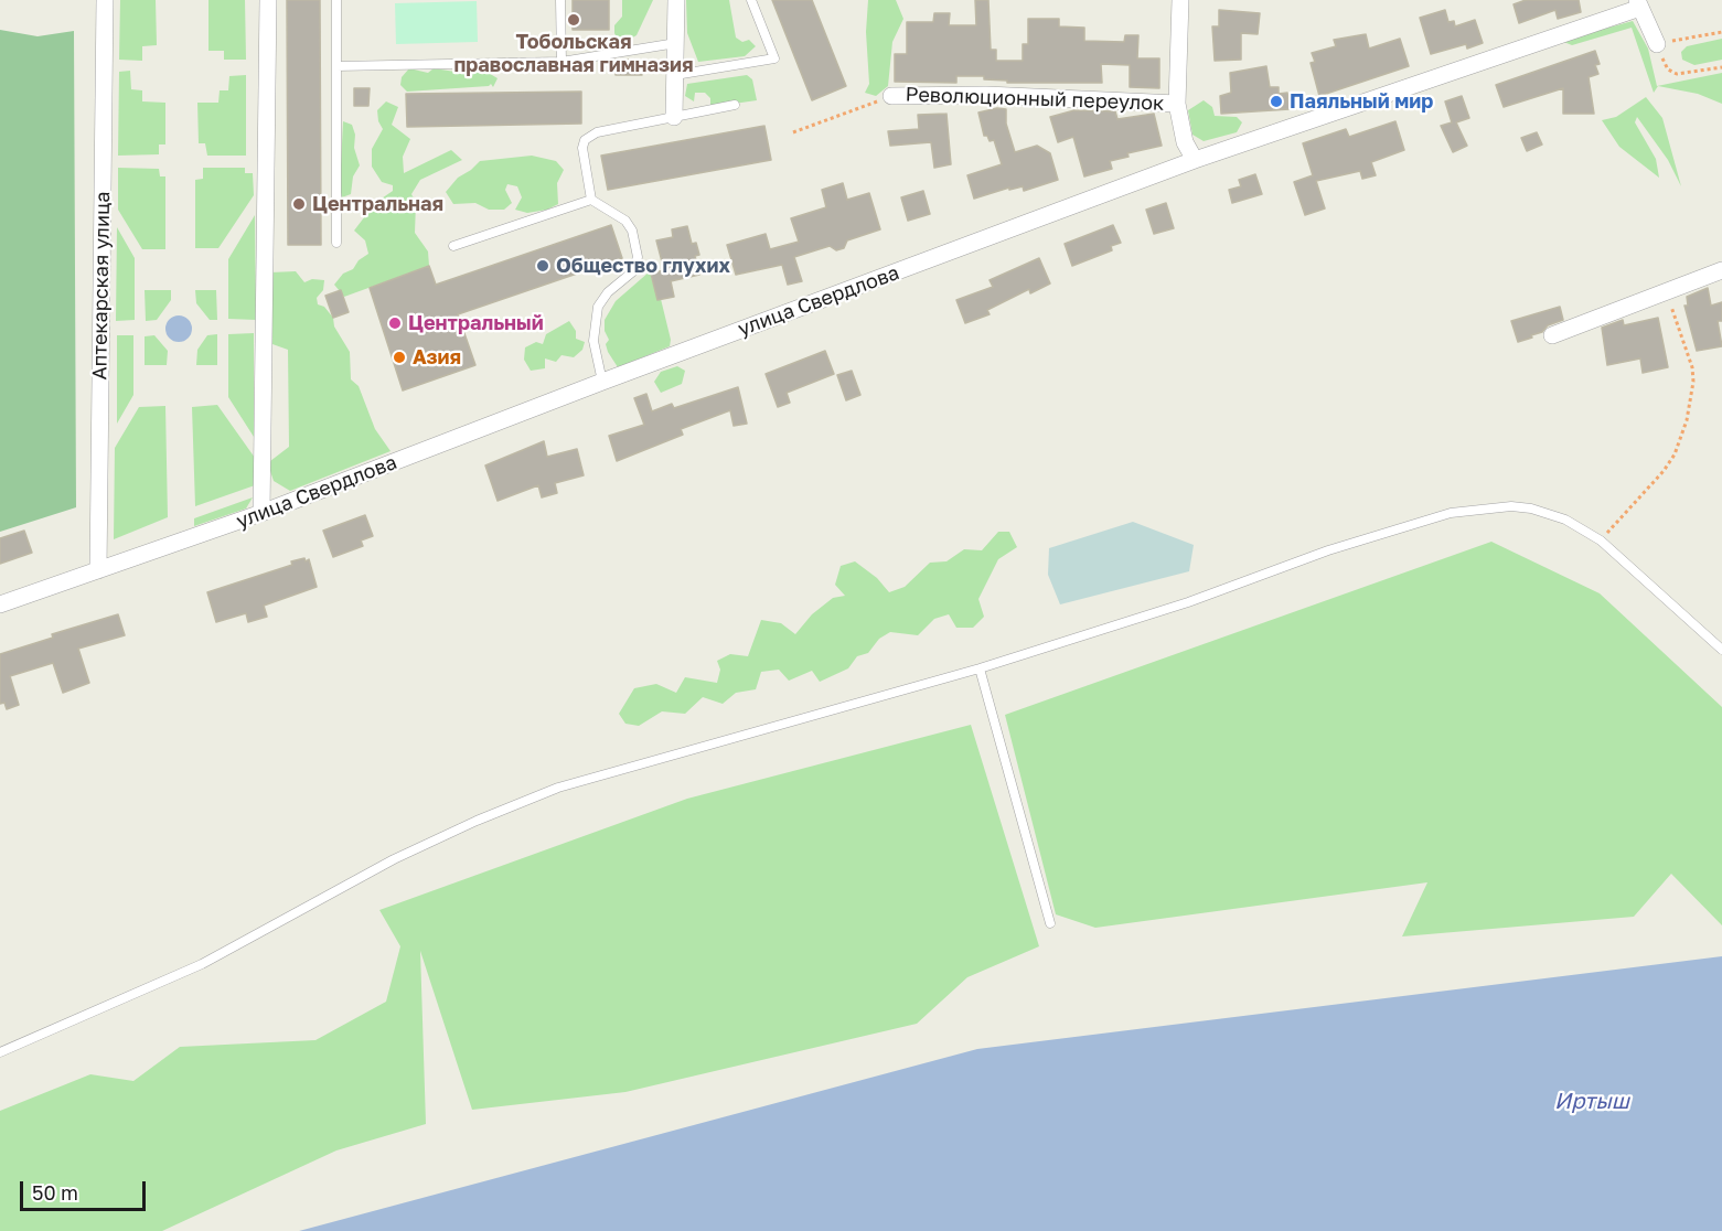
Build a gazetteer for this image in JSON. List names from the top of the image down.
{
  "streets": {
    "street": ["Революционный переулок", "Аптекарская улица", "улица Свердлова"]
  },
  "crossings": [
    ["Аптекарская улица", "улица Свердлова"]
  ],
  "water": ["Иртыш"],
  "places": [
    "Тобольская православная гимназия",
    "Паяльный мир",
    "Центральная",
    "Общество глухих",
    "Центральный",
    "Азия"
  ],
  "scale_bar": "50 m"
}
